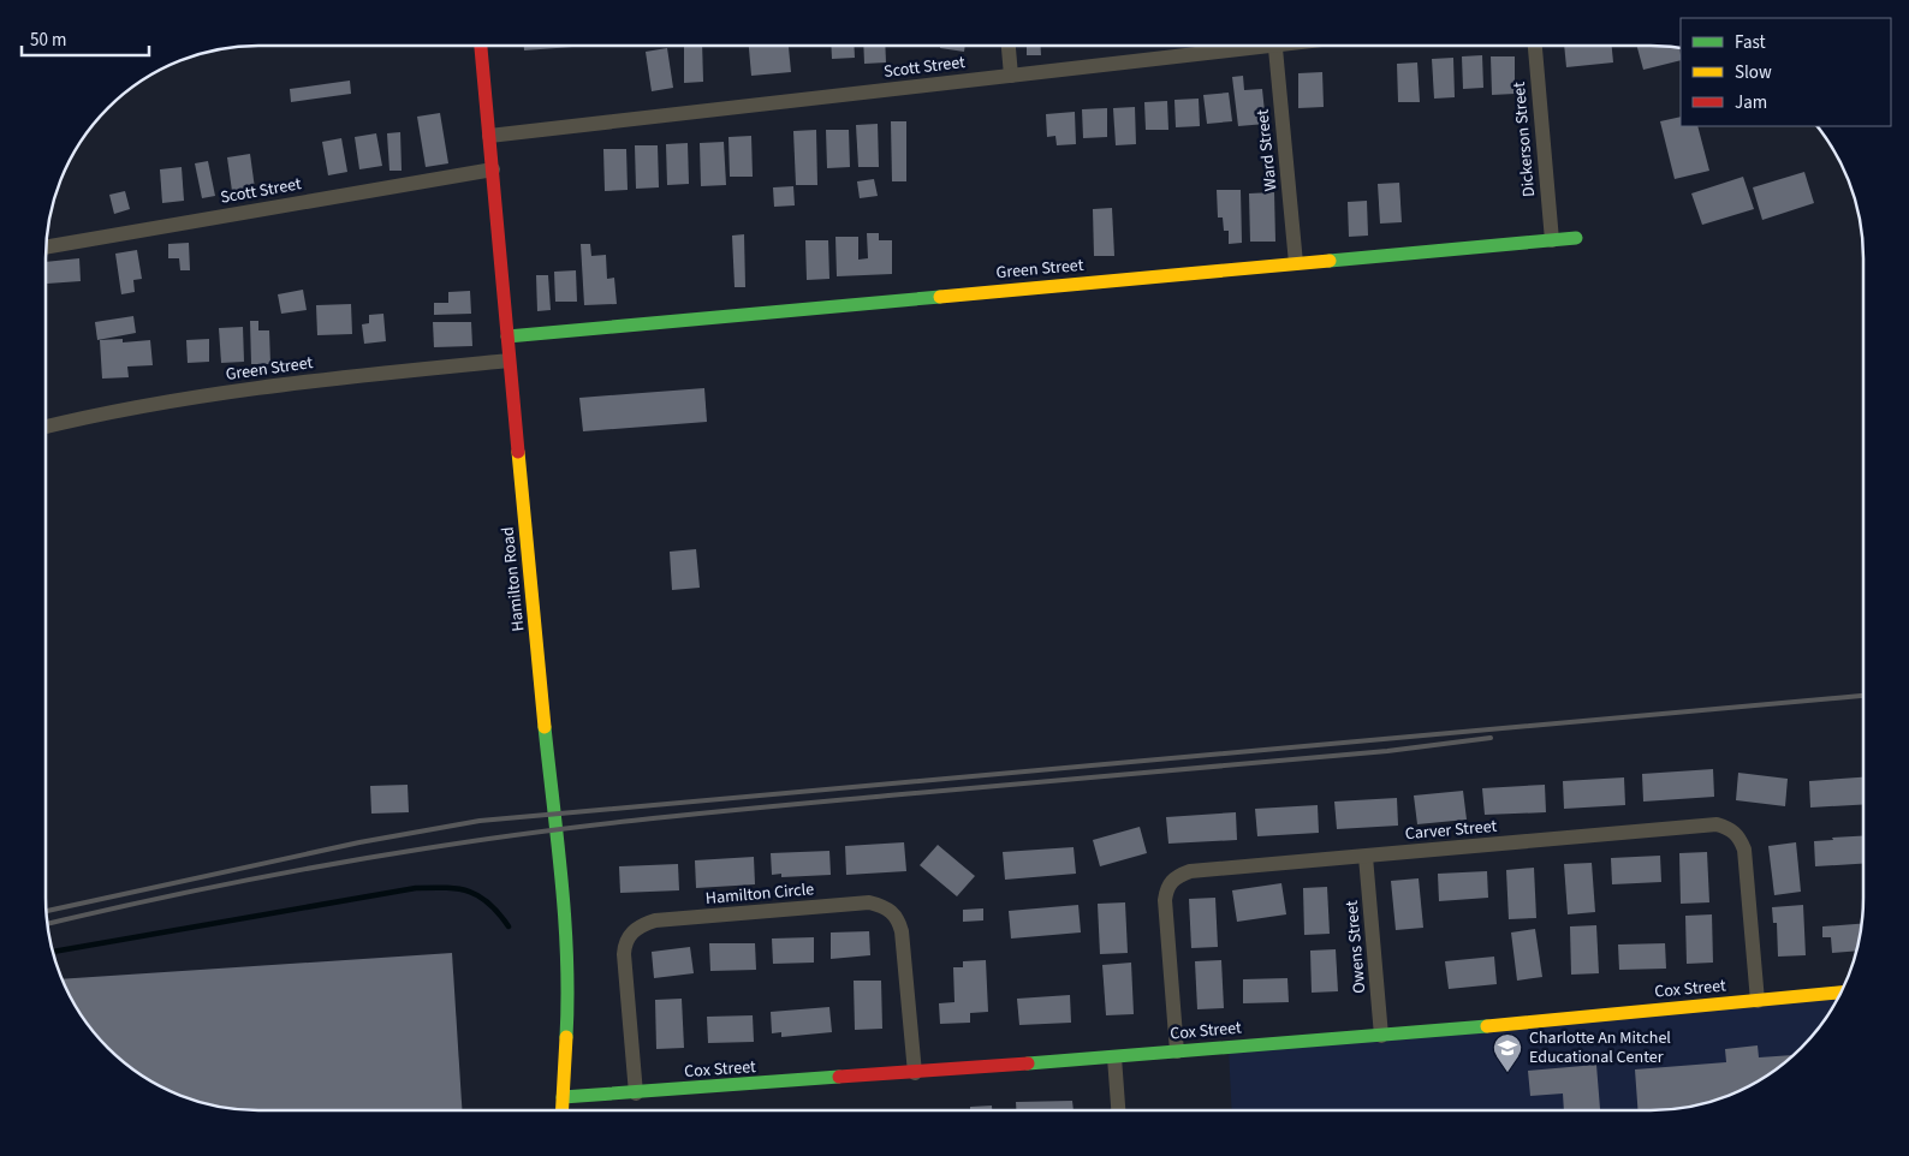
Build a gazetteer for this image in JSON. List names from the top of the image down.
{
  "streets": {
    "street": [
      "Scott Street",
      "Dickerson Street",
      "Ward Street",
      "Green Street",
      "Hamilton Road",
      "Carver Street",
      "Hamilton Circle",
      "Owens Street",
      "Cox Street"
    ]
  },
  "crossings": [
    ["Scott Street", "Hamilton Road"],
    ["Dickerson Street", "Green Street"],
    ["Ward Street", "Green Street"],
    ["Green Street", "Hamilton Road"],
    ["Hamilton Road", "Cox Street"],
    ["Carver Street", "Owens Street"],
    ["Carver Street", "Cox Street"],
    ["Hamilton Circle", "Cox Street"],
    ["Owens Street", "Cox Street"]
  ],
  "places": {
    "school or university": ["Charlotte An Mitchel Educational Center"]
  },
  "legend": ["Fast", "Slow", "Jam"],
  "scale_bar": "50 m"
}
